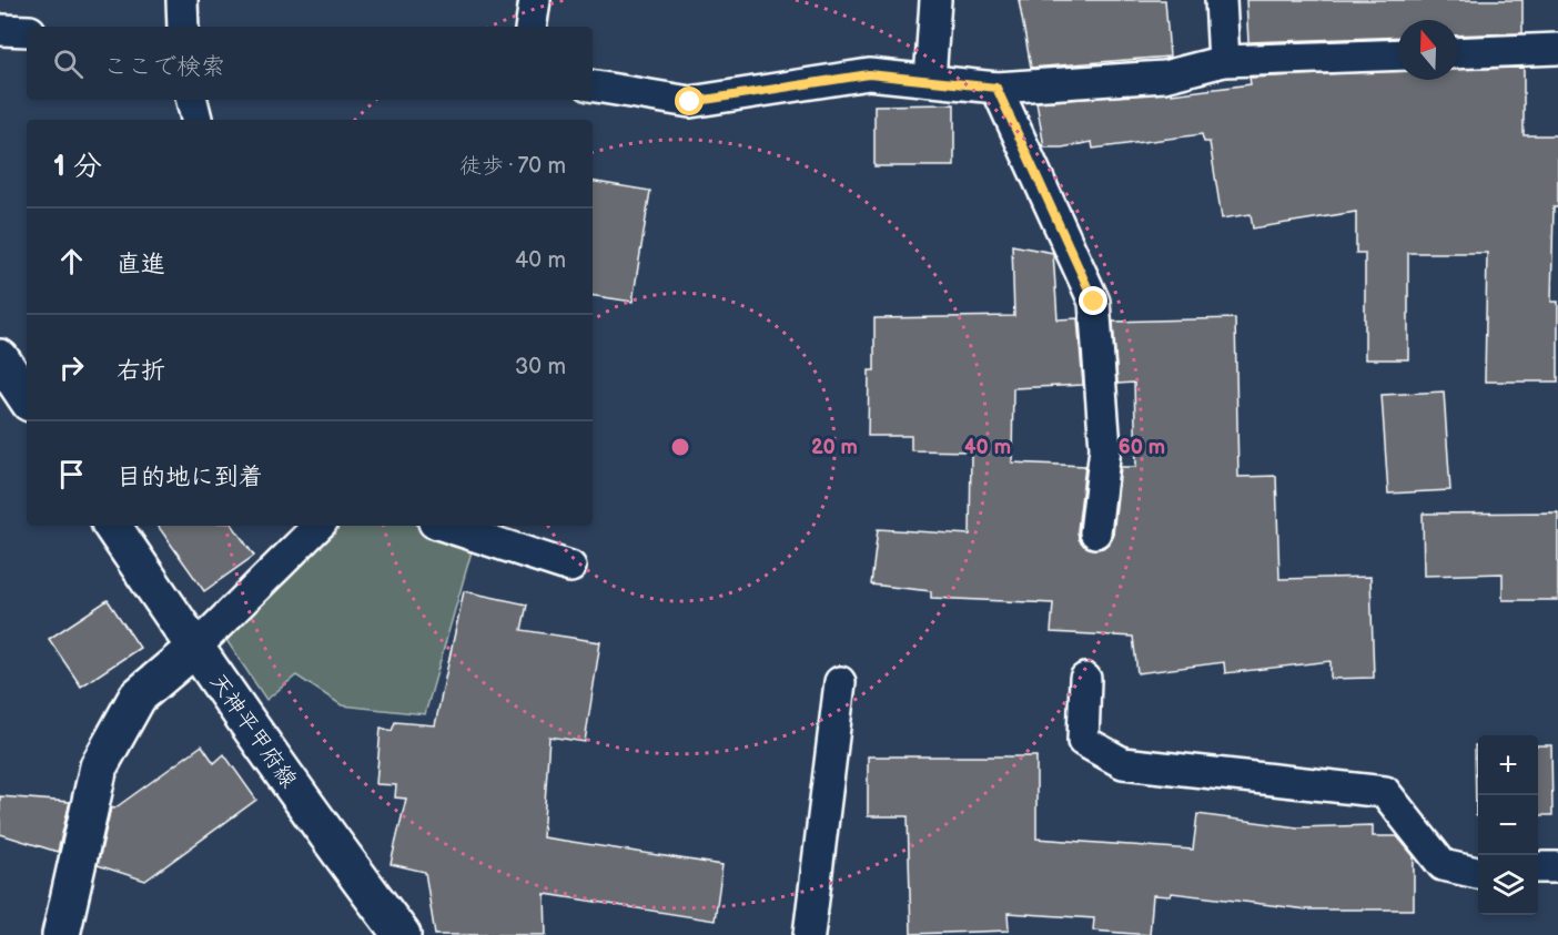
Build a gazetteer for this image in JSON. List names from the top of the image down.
{
  "streets": {
    "main road": ["天神平甲府線"]
  },
  "north": "top",
  "page": {
    "search": "ここで検索",
    "heading": ["1 分", "徒歩 · 70 m"],
    "list": [
      ["直進", "40 m"],
      ["右折", "30 m"],
      "目的地に到着"
    ],
    "map_buttons": ["+", "−"]
  },
  "rings": ["20 m", "40 m", "60 m"]
}
